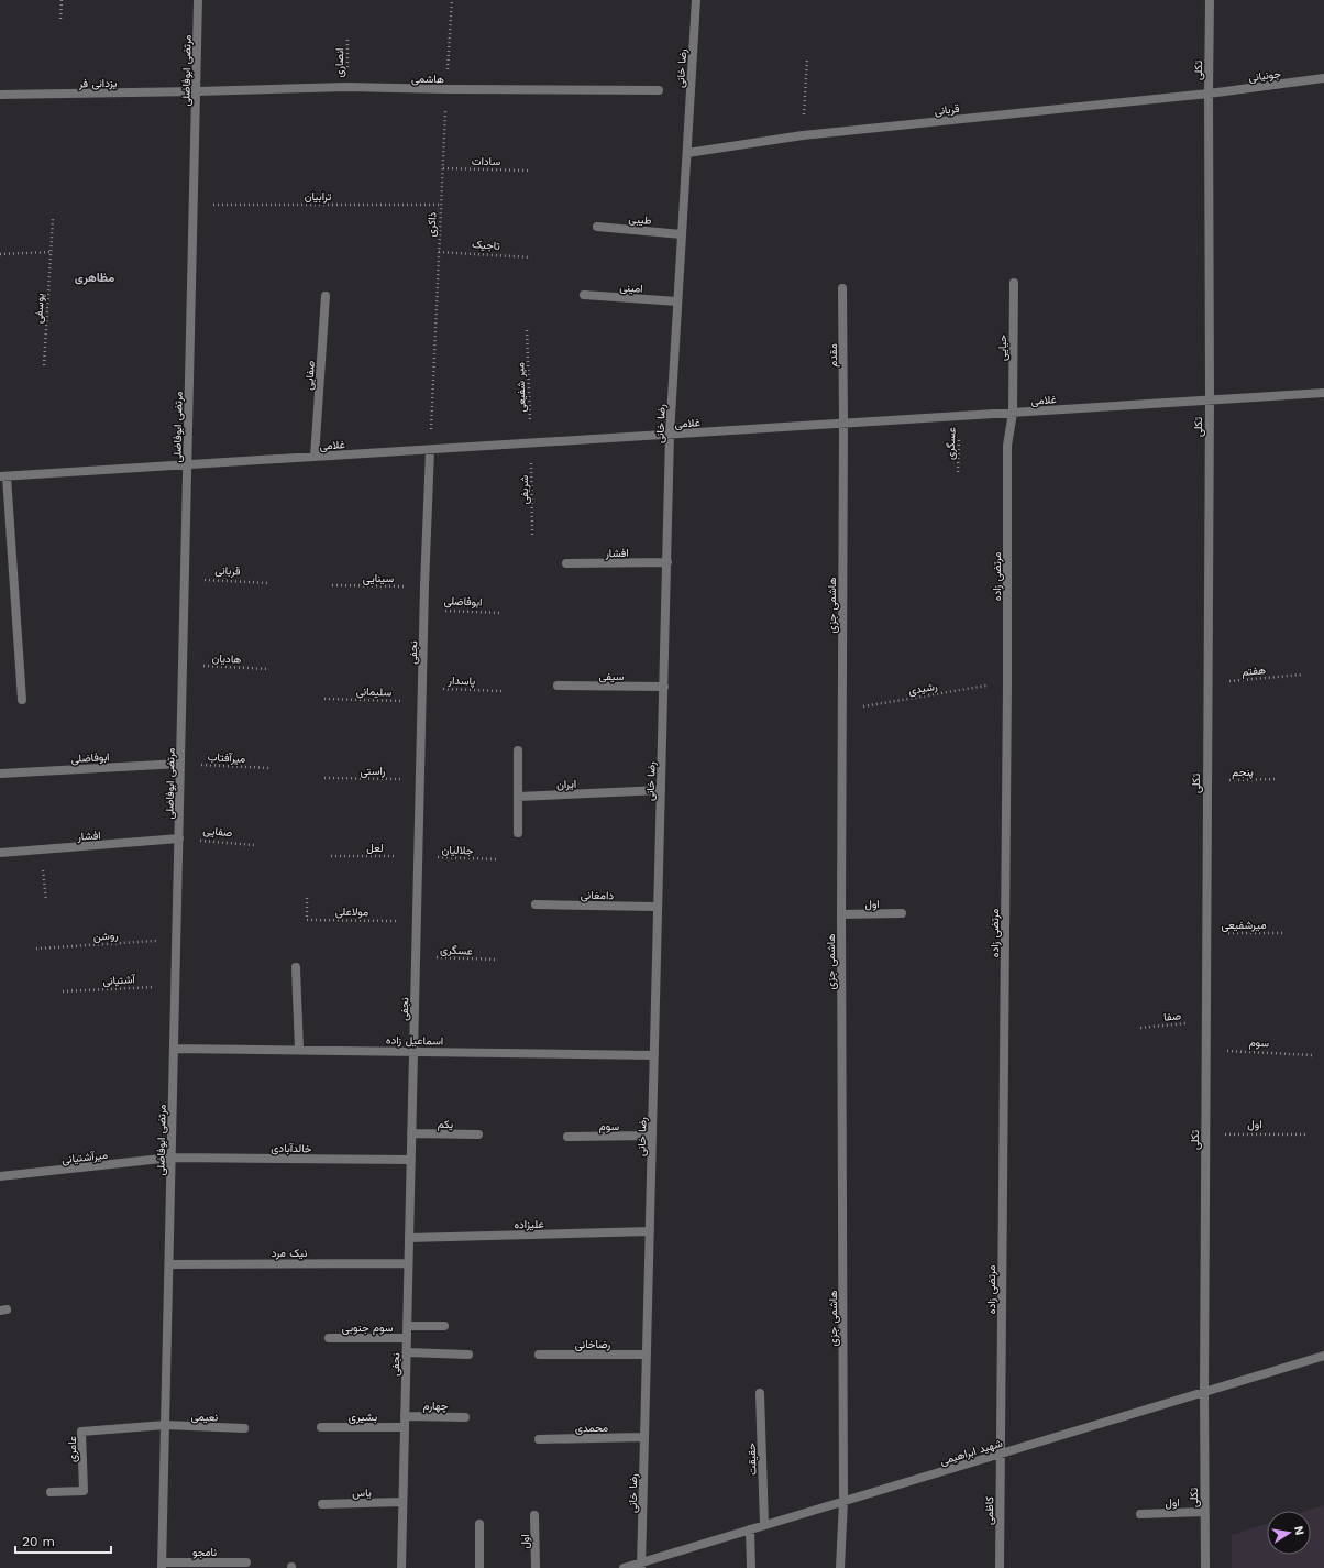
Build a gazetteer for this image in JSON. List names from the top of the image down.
{
  "streets": {
    "street": [
      "رضا خانی",
      "مرتضی ابوفاضلی",
      "تکلی",
      "جونیانی",
      "هاشمی",
      "یزدانی فر",
      "قربانی",
      "طیبی",
      "امینی",
      "حیایی",
      "مقدم",
      "صفایی",
      "غلامی",
      "افشار",
      "مرتضی زاده",
      "ابوفاضلی",
      "هاشمی جزی",
      "نجفی",
      "سیفی",
      "ایران",
      "دامغانی",
      "اول",
      "اسماعیل زاده",
      "سوم",
      "یکم",
      "خالدآبادی",
      "میرآشتیانی",
      "علیزاده",
      "نیک مرد",
      "سوم جنوبی",
      "رضاخانی",
      "چهارم",
      "نعیمی",
      "بشیری",
      "محمدی",
      "عامری",
      "شهید ابراهیمی",
      "حقیقت",
      "یاس",
      "کاظمی",
      "نامجو"
    ],
    "path": [
      "انصاری",
      "سادات",
      "ترابیان",
      "ذاکری",
      "تاجیک",
      "یوسفی",
      "میر شفیعی",
      "عسگری",
      "شریفی",
      "سینایی",
      "هادیان",
      "هفتم",
      "پاسدار",
      "رشیدی",
      "سلیمانی",
      "میرآفتاب",
      "راستی",
      "پنجم",
      "لعل",
      "جلالیان",
      "مولاعلی",
      "میرشفیعی",
      "روشن",
      "آشتیانی",
      "صفا"
    ]
  },
  "crossings": [
    ["انصاری", "هاشمی"],
    ["رضا خانی", "قربانی"],
    ["رضا خانی", "طیبی"],
    ["رضا خانی", "امینی"],
    ["رضا خانی", "غلامی"],
    ["رضا خانی", "افشار"],
    ["رضا خانی", "سیفی"],
    ["رضا خانی", "ایران"],
    ["رضا خانی", "دامغانی"],
    ["رضا خانی", "اسماعیل زاده"],
    ["رضا خانی", "سوم"],
    ["رضا خانی", "علیزاده"],
    ["رضا خانی", "رضاخانی"],
    ["رضا خانی", "محمدی"],
    ["رضا خانی", "شهید ابراهیمی"],
    ["مرتضی ابوفاضلی", "هاشمی"],
    ["مرتضی ابوفاضلی", "یزدانی فر"],
    ["مرتضی ابوفاضلی", "قربانی"],
    ["مرتضی ابوفاضلی", "ترابیان"],
    ["مرتضی ابوفاضلی", "صفایی"],
    ["مرتضی ابوفاضلی", "غلامی"],
    ["مرتضی ابوفاضلی", "افشار"],
    ["مرتضی ابوفاضلی", "ابوفاضلی"],
    ["مرتضی ابوفاضلی", "هادیان"],
    ["مرتضی ابوفاضلی", "میرآفتاب"],
    ["مرتضی ابوفاضلی", "روشن"],
    ["مرتضی ابوفاضلی", "آشتیانی"],
    ["مرتضی ابوفاضلی", "اسماعیل زاده"],
    ["مرتضی ابوفاضلی", "خالدآبادی"],
    ["مرتضی ابوفاضلی", "میرآشتیانی"],
    ["مرتضی ابوفاضلی", "نیک مرد"],
    ["مرتضی ابوفاضلی", "نعیمی"],
    ["مرتضی ابوفاضلی", "عامری"],
    ["مرتضی ابوفاضلی", "نامجو"],
    ["تکلی", "جونیانی"],
    ["تکلی", "قربانی"],
    ["تکلی", "غلامی"],
    ["تکلی", "هفتم"],
    ["تکلی", "پنجم"],
    ["تکلی", "اول"],
    ["تکلی", "میرشفیعی"],
    ["تکلی", "صفا"],
    ["تکلی", "سوم"],
    ["تکلی", "شهید ابراهیمی"],
    ["جونیانی", "قربانی"],
    ["هاشمی", "یزدانی فر"],
    ["هاشمی", "ذاکری"],
    ["سادات", "ذاکری"],
    ["ترابیان", "ذاکری"],
    ["ذاکری", "تاجیک"],
    ["ذاکری", "غلامی"],
    ["ذاکری", "نجفی"],
    ["حیایی", "غلامی"],
    ["حیایی", "مرتضی زاده"],
    ["مقدم", "غلامی"],
    ["مقدم", "هاشمی جزی"],
    ["صفایی", "غلامی"],
    ["صفایی", "افشار"],
    ["میر شفیعی", "غلامی"],
    ["میر شفیعی", "شریفی"],
    ["غلامی", "عسگری"],
    ["غلامی", "شریفی"],
    ["غلامی", "مرتضی زاده"],
    ["غلامی", "هاشمی جزی"],
    ["غلامی", "نجفی"],
    ["عسگری", "نجفی"],
    ["مرتضی زاده", "رشیدی"],
    ["مرتضی زاده", "شهید ابراهیمی"],
    ["مرتضی زاده", "کاظمی"],
    ["سینایی", "نجفی"],
    ["ابوفاضلی", "نجفی"],
    ["ابوفاضلی", "میرآفتاب"],
    ["هاشمی جزی", "رشیدی"],
    ["هاشمی جزی", "اول"],
    ["هاشمی جزی", "شهید ابراهیمی"],
    ["نجفی", "پاسدار"],
    ["نجفی", "سلیمانی"],
    ["نجفی", "راستی"],
    ["نجفی", "لعل"],
    ["نجفی", "جلالیان"],
    ["نجفی", "مولاعلی"],
    ["نجفی", "اسماعیل زاده"],
    ["نجفی", "یکم"],
    ["نجفی", "خالدآبادی"],
    ["نجفی", "علیزاده"],
    ["نجفی", "نیک مرد"],
    ["نجفی", "سوم جنوبی"],
    ["نجفی", "چهارم"],
    ["نجفی", "بشیری"],
    ["نجفی", "یاس"],
    ["لعل", "جلالیان"],
    ["خالدآبادی", "میرآشتیانی"],
    ["نعیمی", "عامری"],
    ["شهید ابراهیمی", "حقیقت"],
    ["شهید ابراهیمی", "کاظمی"]
  ],
  "districts": ["مظاهری"],
  "scale_bar": "20 m",
  "north": "right"
}
